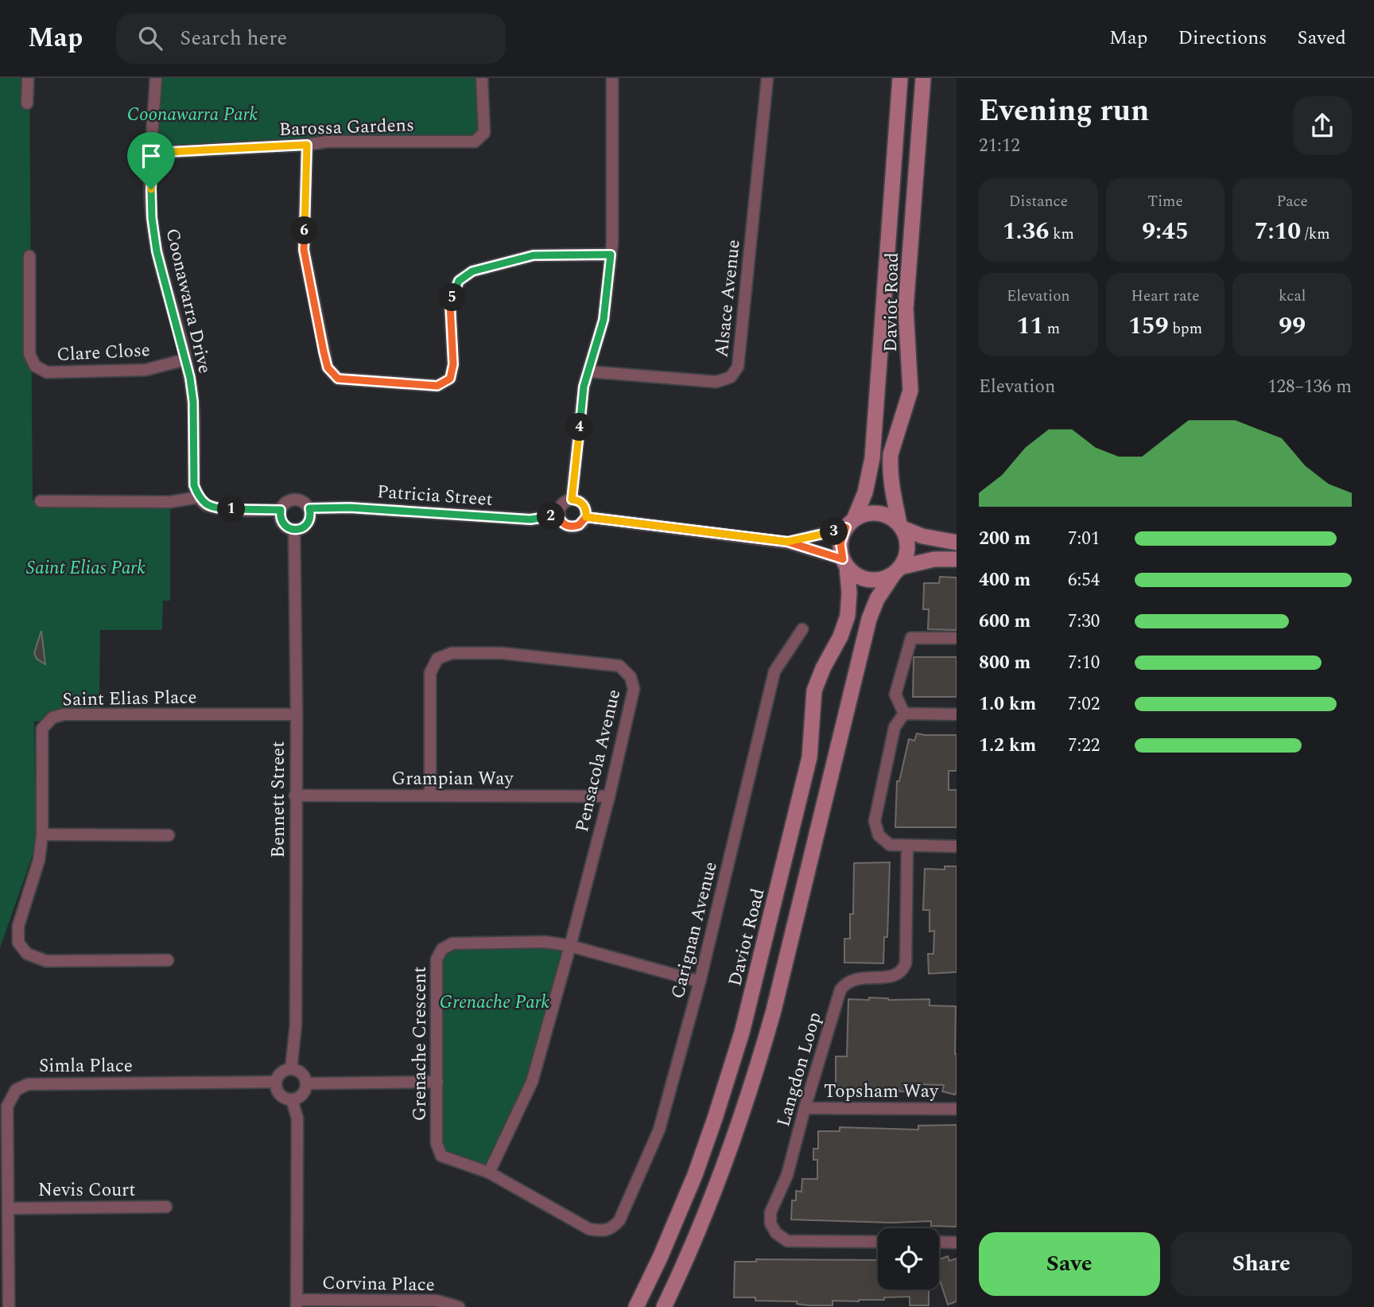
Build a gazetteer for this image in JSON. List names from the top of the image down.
{
  "streets": {
    "street": [
      "Barossa Gardens",
      "Alsace Avenue",
      "Coonawarra Drive",
      "Daviot Road",
      "Clare Close",
      "Patricia Street",
      "Saint Elias Place",
      "Pensacola Avenue",
      "Grampian Way",
      "Bennett Street",
      "Carignan Avenue",
      "Grenache Crescent",
      "Simla Place",
      "Langdon Loop",
      "Topsham Way",
      "Nevis Court",
      "Corvina Place"
    ]
  },
  "crossings": [
    ["Barossa Gardens", "Coonawarra Drive"],
    ["Coonawarra Drive", "Clare Close"],
    ["Patricia Street", "Bennett Street"],
    ["Saint Elias Place", "Bennett Street"],
    ["Pensacola Avenue", "Grampian Way"],
    ["Pensacola Avenue", "Grenache Crescent"],
    ["Grampian Way", "Bennett Street"],
    ["Bennett Street", "Simla Place"],
    ["Carignan Avenue", "Grenache Crescent"],
    ["Simla Place", "Nevis Court"],
    ["Langdon Loop", "Topsham Way"]
  ],
  "parks": ["Coonawarra Park", "Saint Elias Park", "Grenache Park"],
  "page": {
    "header": "Map",
    "search": "Search here",
    "nav": ["Map", "Directions", "Saved"],
    "heading": ["Evening run", "21:12"],
    "stats": [
      ["Distance", "1.36 km"],
      ["Time", "9:45"],
      ["Pace", "7:10 /km"],
      ["Elevation", "11 m"],
      ["Heart rate", "159 bpm"],
      ["kcal", "99"]
    ],
    "pins": [
      "6",
      "5",
      "4",
      "1",
      "2",
      "3"
    ],
    "chart": ["Elevation", "128–136 m"],
    "list": [
      {
        "name": "200 m",
        "note": "7:01"
      },
      {
        "name": "400 m",
        "note": "6:54"
      },
      {
        "name": "600 m",
        "note": "7:30"
      },
      {
        "name": "800 m",
        "note": "7:10"
      },
      {
        "name": "1.0 km",
        "note": "7:02"
      },
      {
        "name": "1.2 km",
        "note": "7:22"
      }
    ],
    "buttons": ["Save", "Share"]
  }
}
